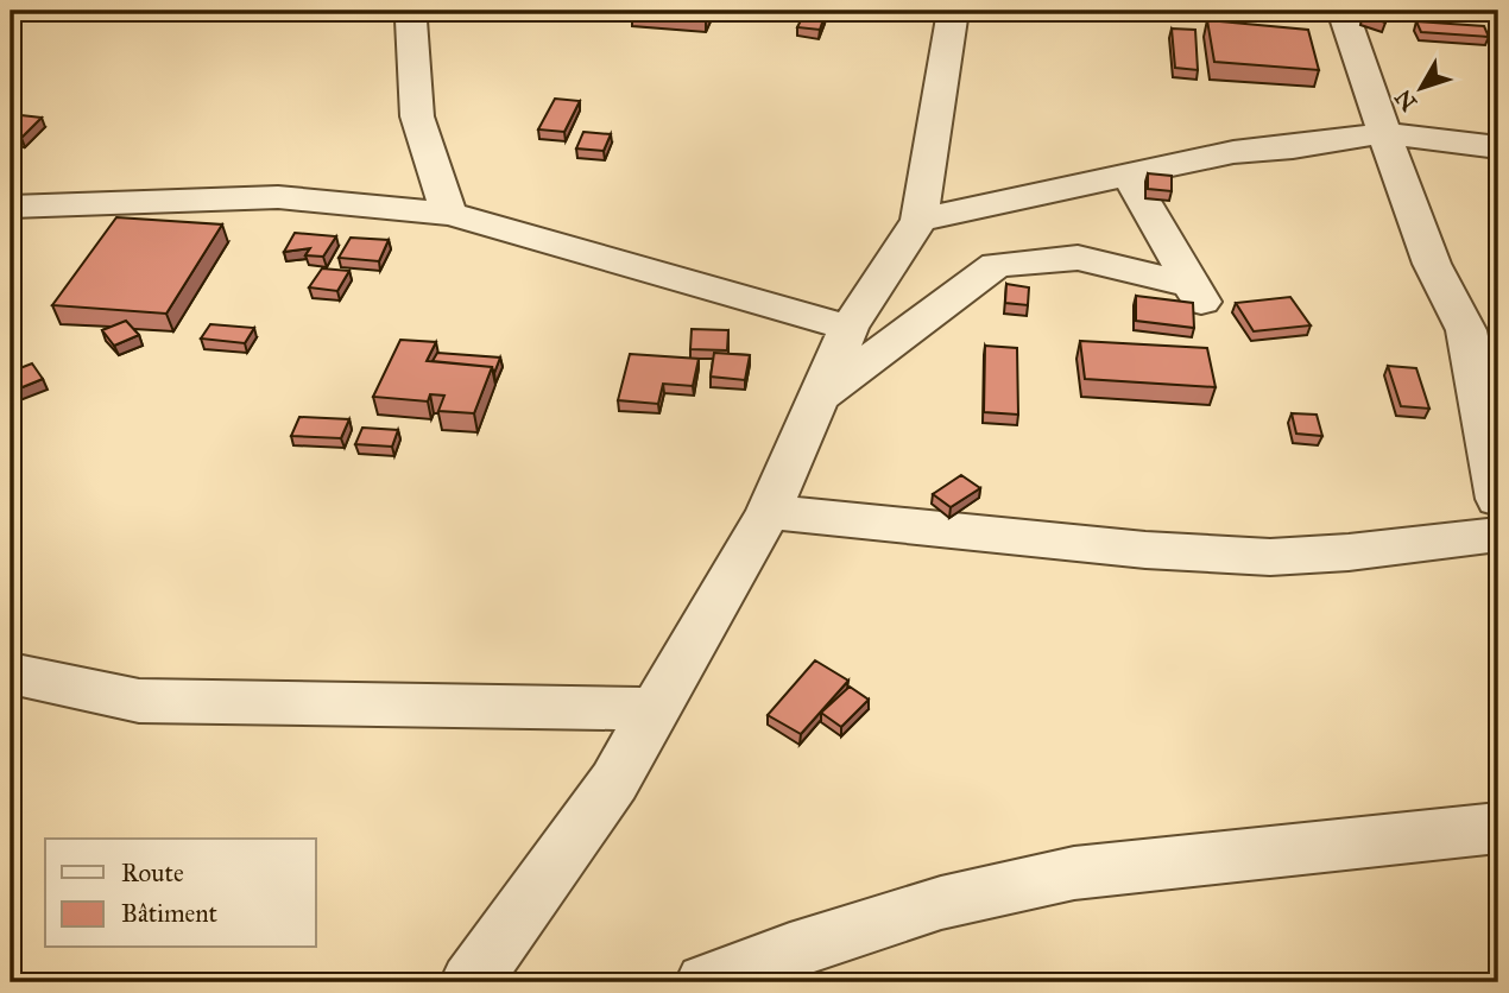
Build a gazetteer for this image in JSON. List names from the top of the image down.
{
  "legend": ["Route", "Bâtiment"],
  "north": "bottom left"
}
